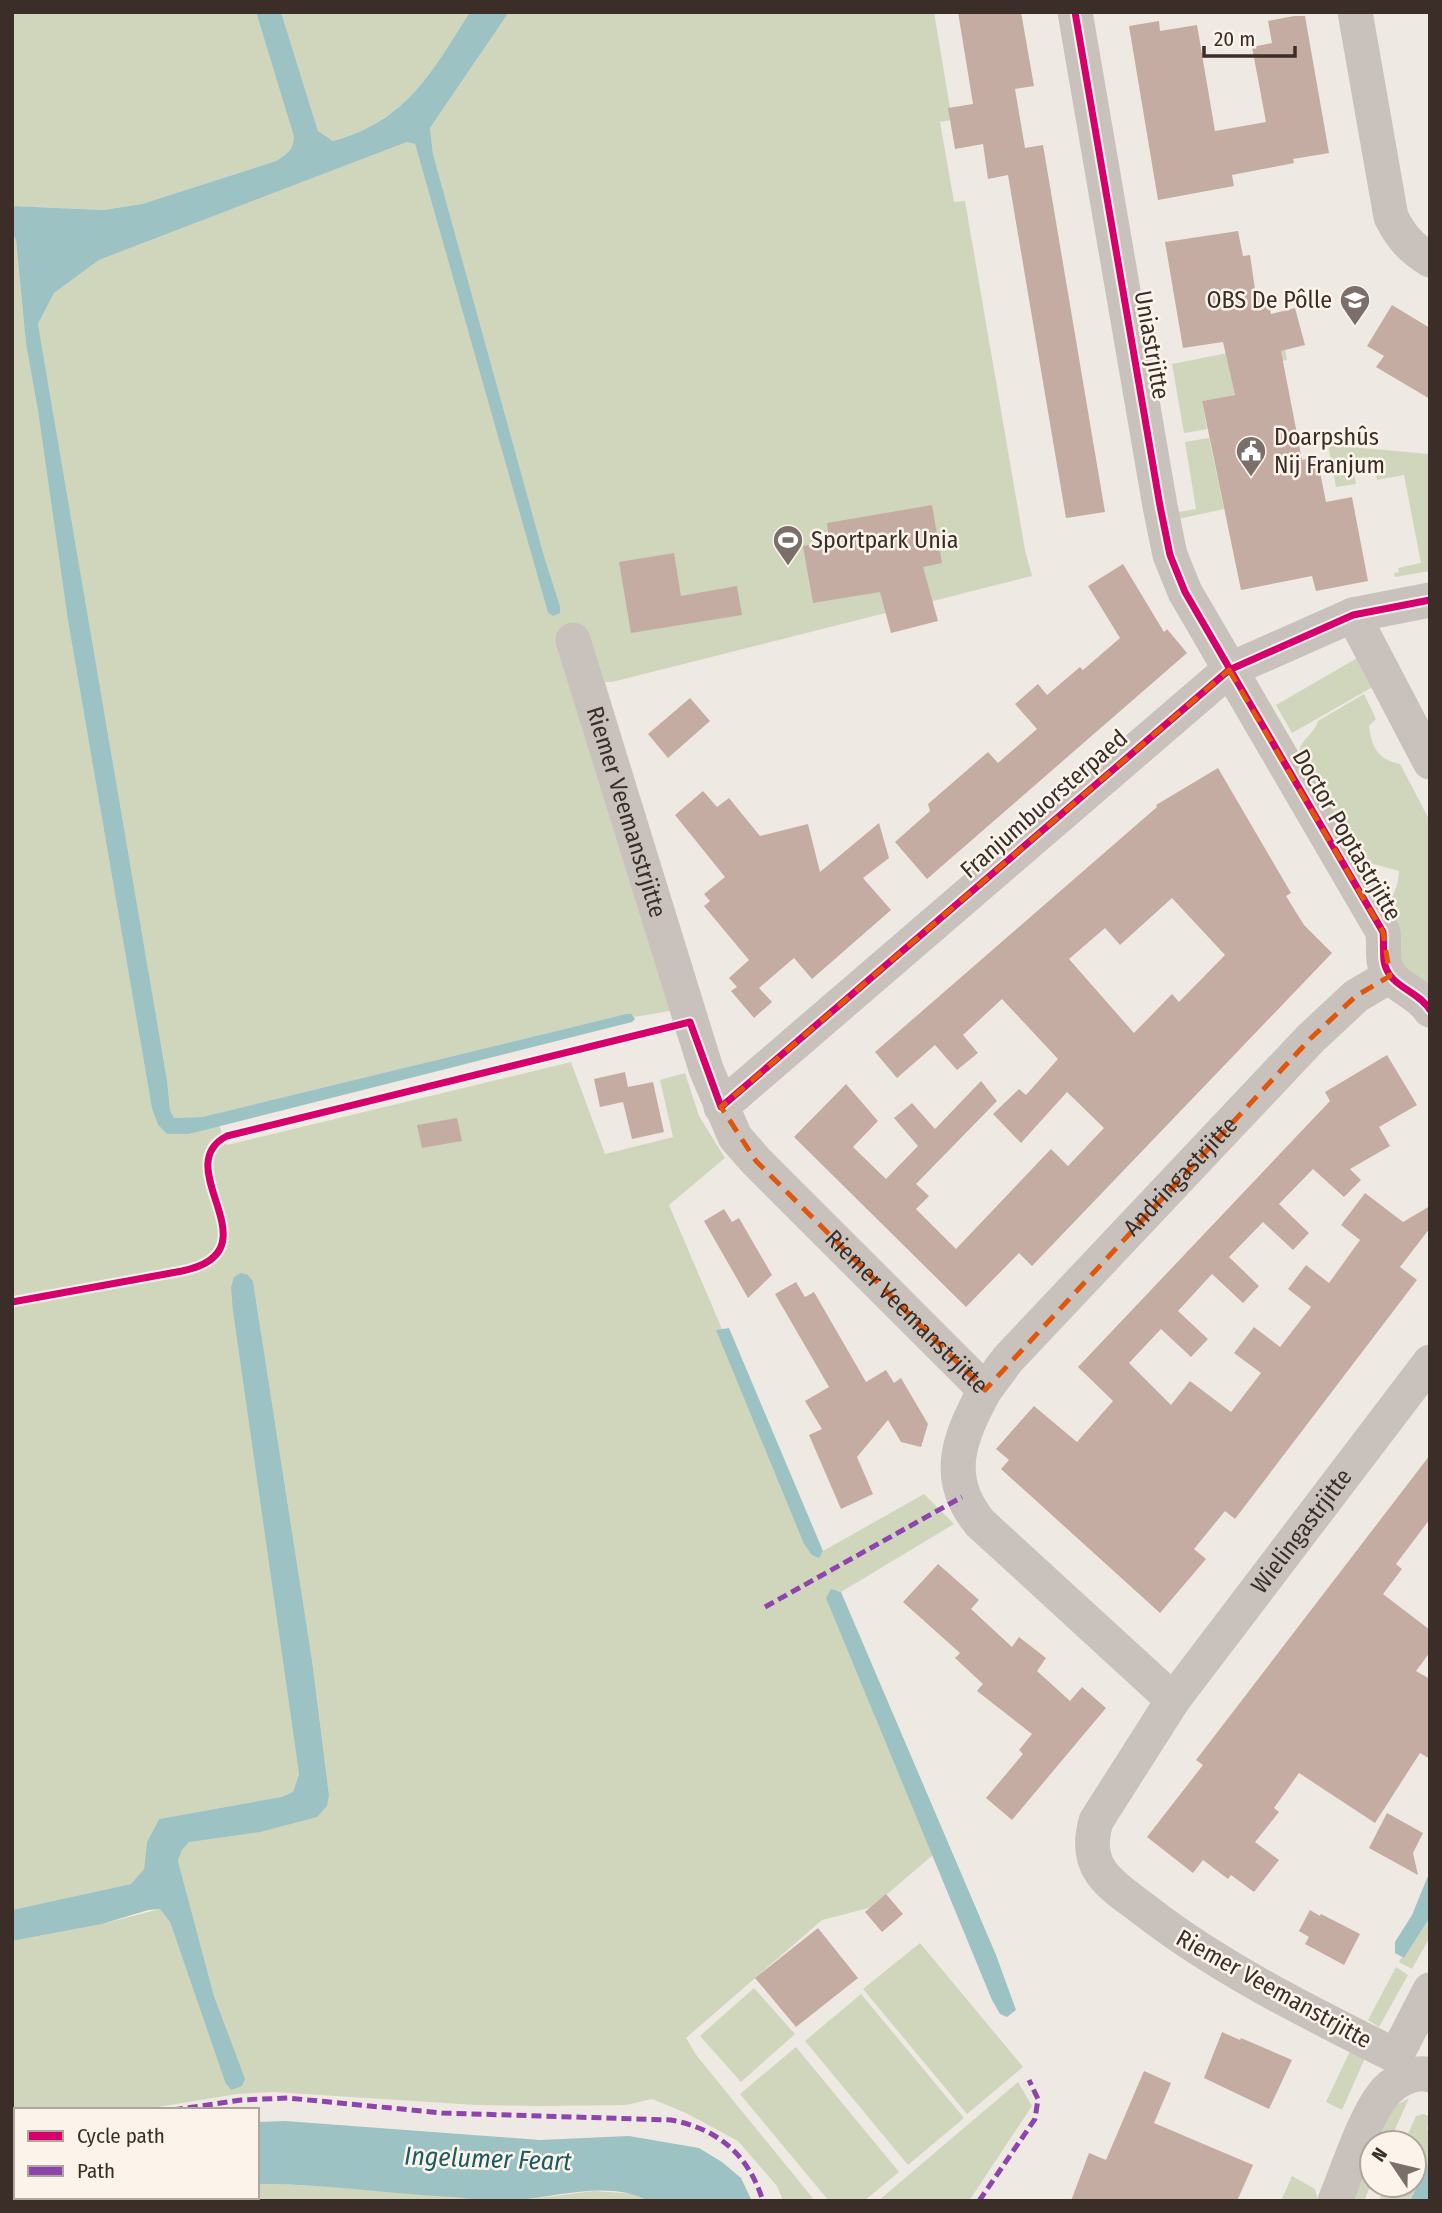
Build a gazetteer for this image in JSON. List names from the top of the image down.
{
  "streets": {
    "street": [
      "Uniastrjitte",
      "Franjumbuorsterpaed",
      "Riemer Veemanstrjitte",
      "Doctor Poptastrjitte",
      "Andringastrjitte",
      "Wielingastrjitte"
    ]
  },
  "crossings": [
    ["Uniastrjitte", "Franjumbuorsterpaed"],
    ["Uniastrjitte", "Doctor Poptastrjitte"],
    ["Franjumbuorsterpaed", "Riemer Veemanstrjitte"],
    ["Franjumbuorsterpaed", "Doctor Poptastrjitte"],
    ["Riemer Veemanstrjitte", "Andringastrjitte"],
    ["Riemer Veemanstrjitte", "Wielingastrjitte"],
    ["Doctor Poptastrjitte", "Andringastrjitte"]
  ],
  "water": ["Ingelumer Feart"],
  "places": {
    "school or university": ["OBS De Pôlle"],
    "public building": ["Doarpshûs Nij Franjum"],
    "sports": ["Sportpark Unia"]
  },
  "legend": ["Cycle path", "Path"],
  "scale_bar": "20 m",
  "north": "top left"
}
